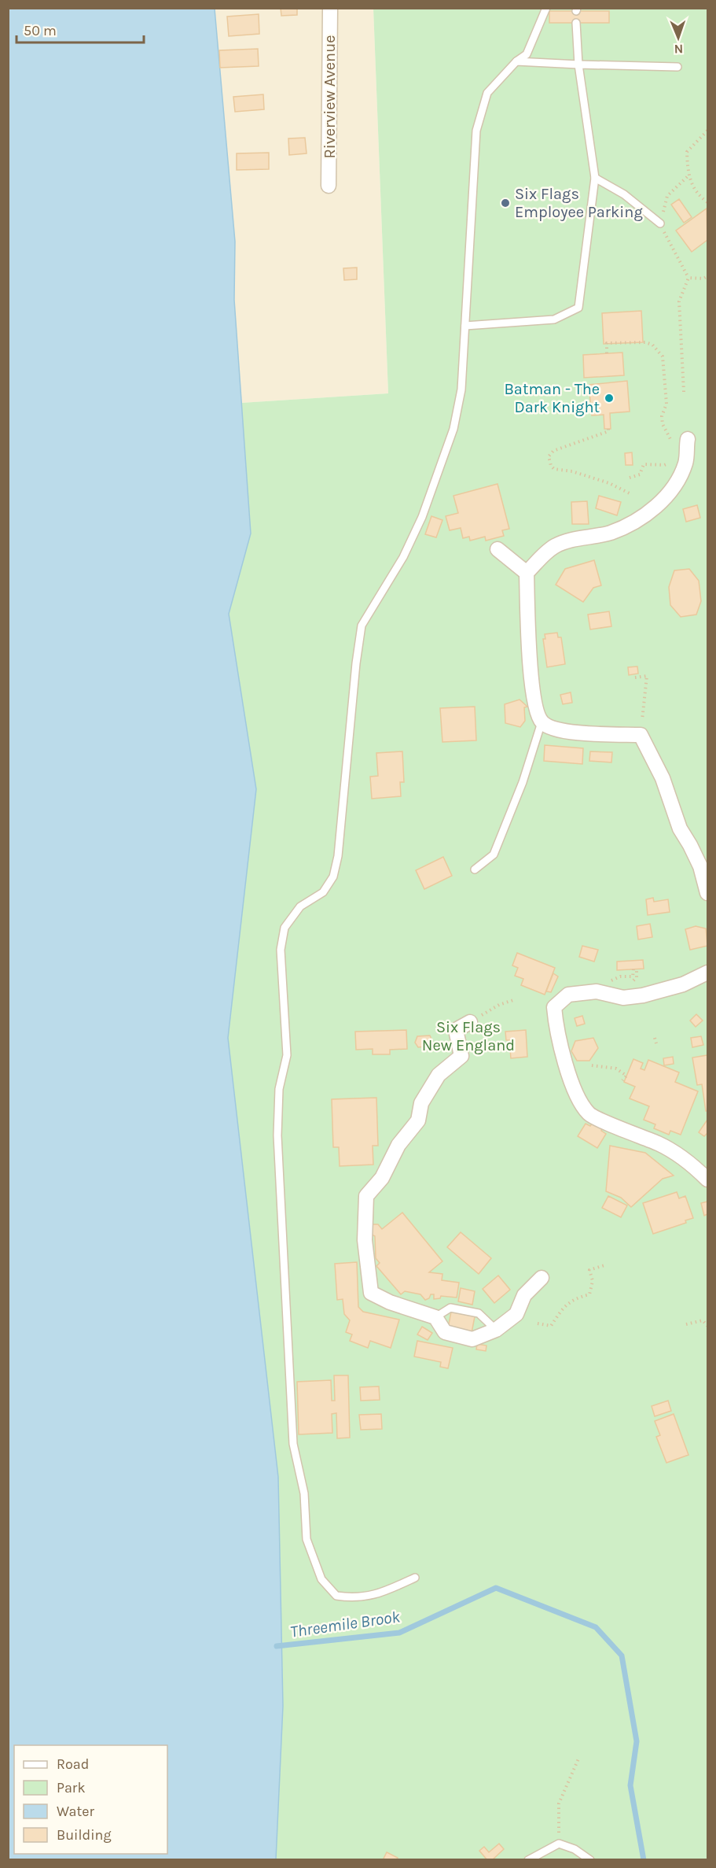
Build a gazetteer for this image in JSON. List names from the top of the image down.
{
  "streets": {
    "street": ["Riverview Avenue"]
  },
  "water": ["Threemile Brook"],
  "parks": ["Six Flags New England"],
  "places": ["Six Flags Employee Parking", "Batman - The Dark Knight"],
  "legend": [
    "Road",
    "Park",
    "Water",
    "Building"
  ],
  "scale_bar": "50 m",
  "north": "bottom"
}
